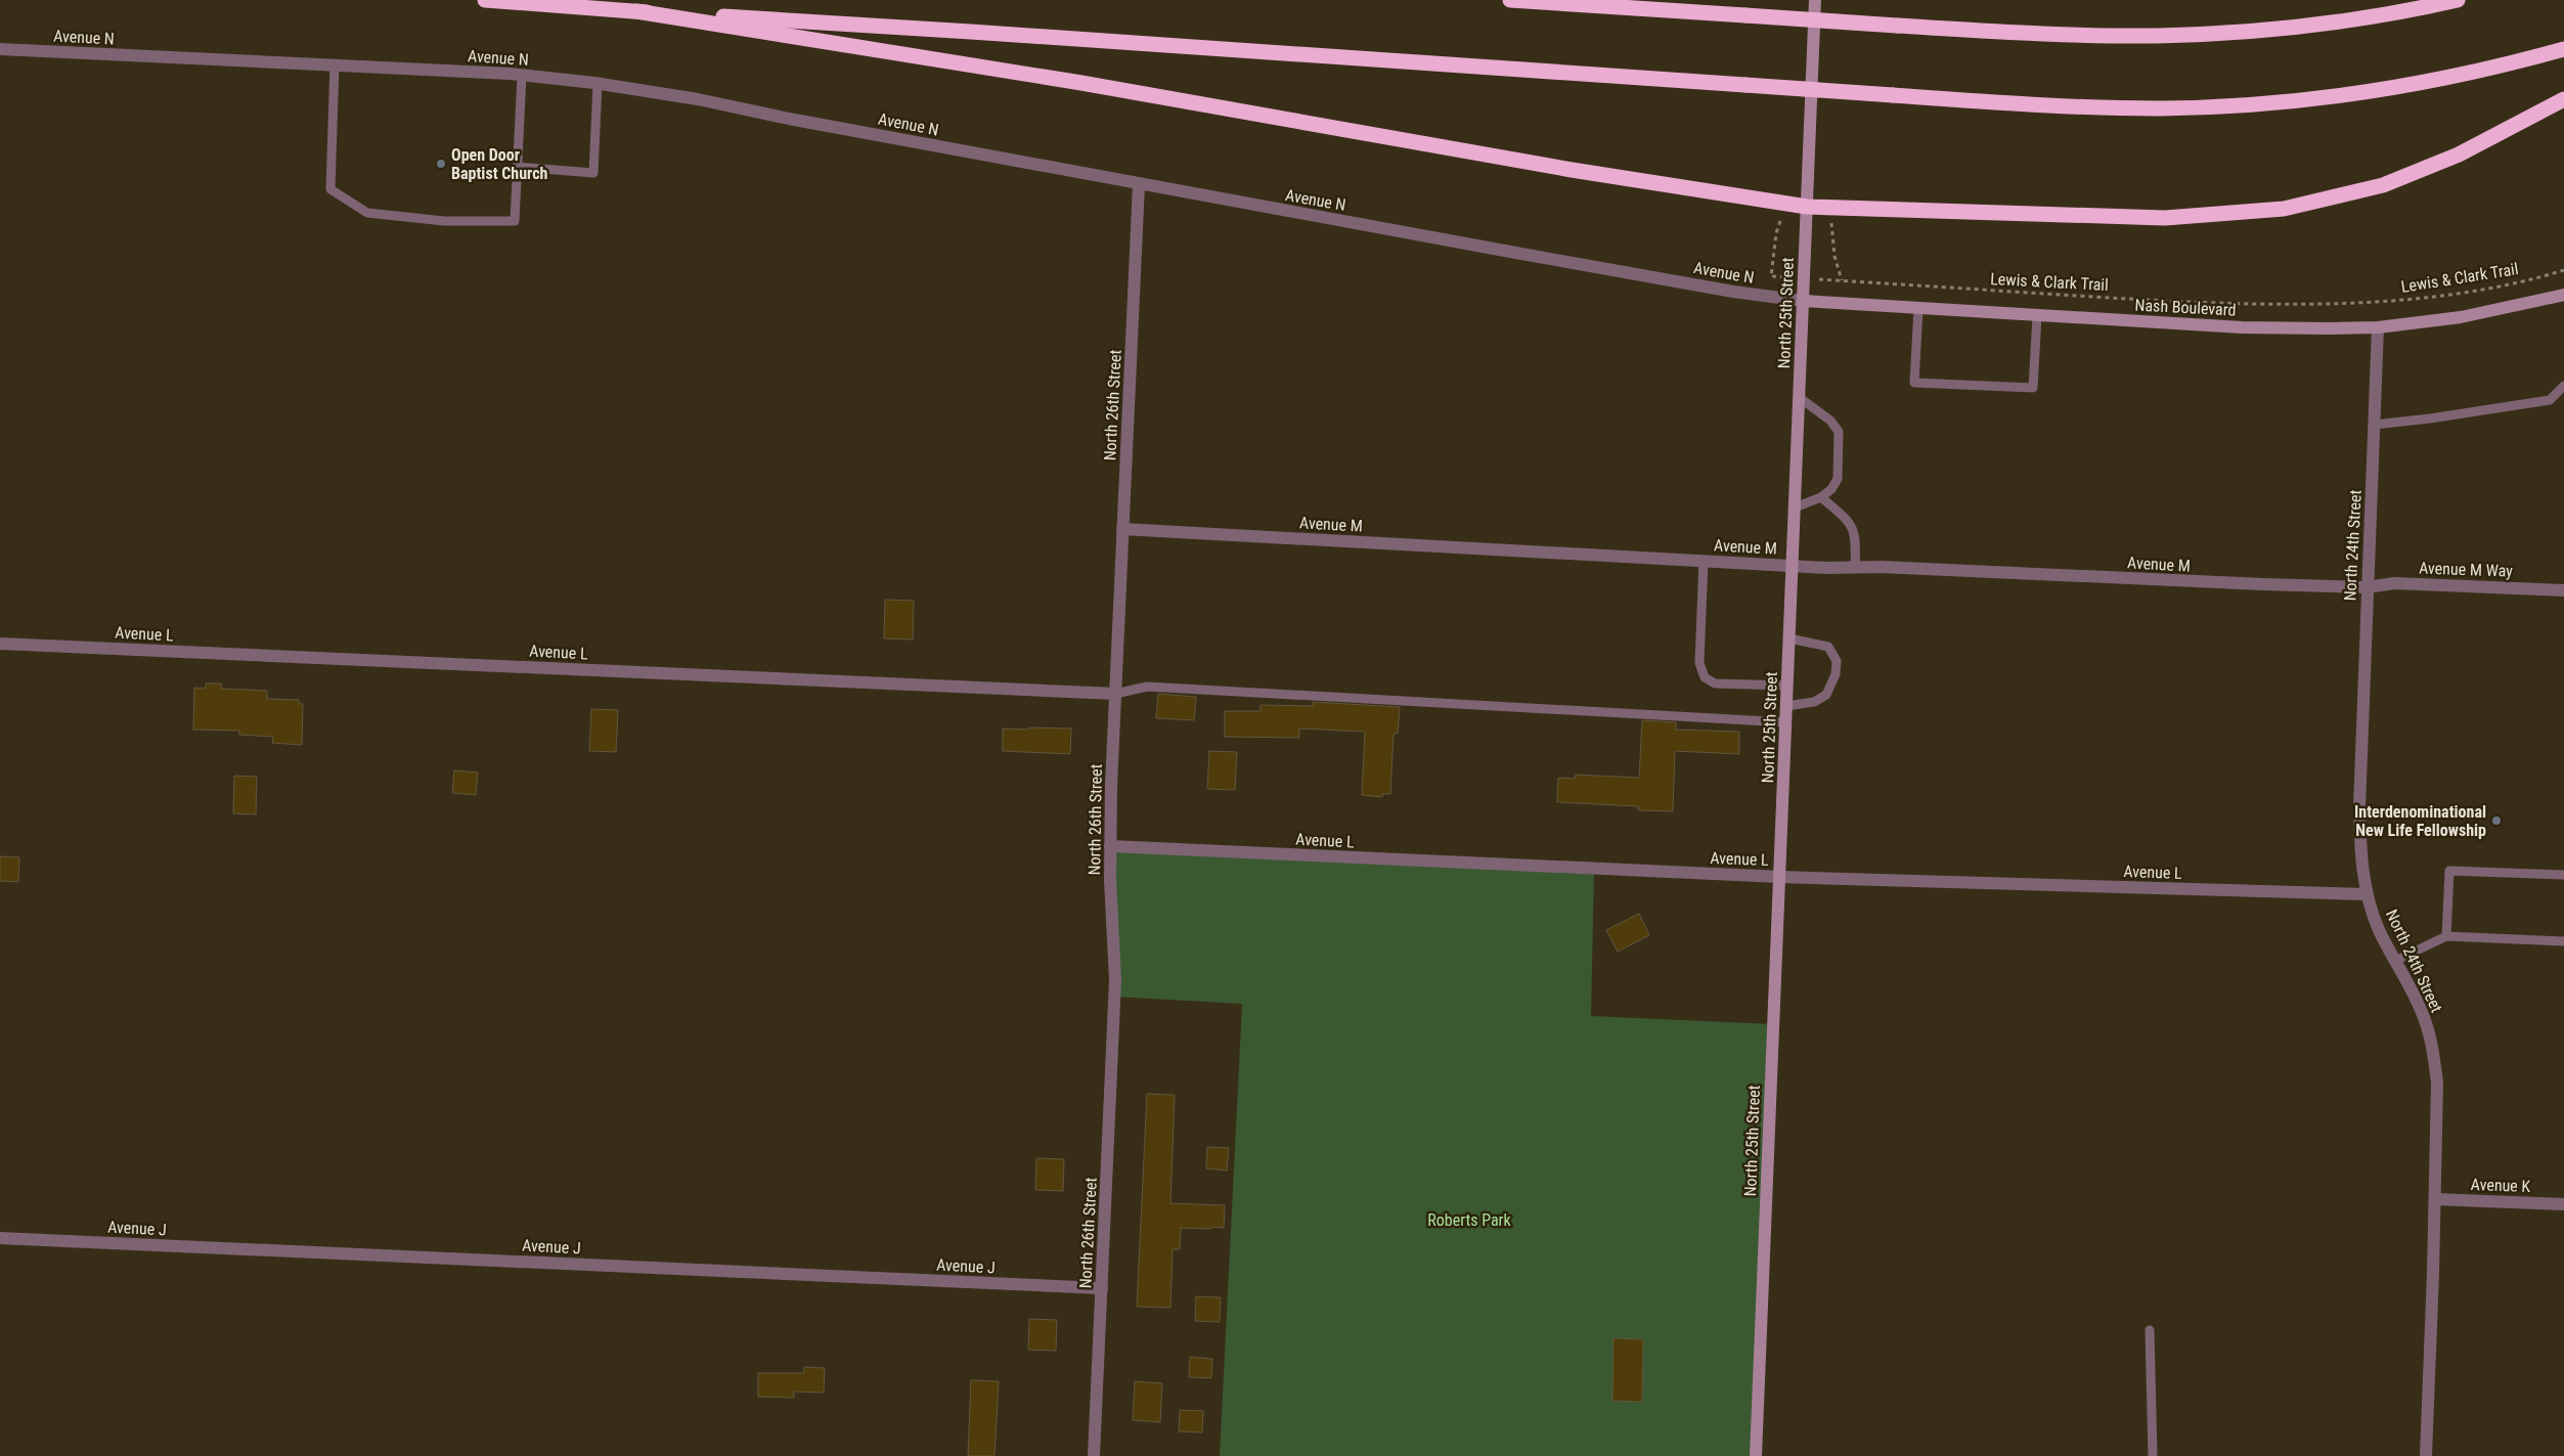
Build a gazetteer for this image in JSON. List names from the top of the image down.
{
  "streets": {
    "street": [
      "Avenue N",
      "Nash Boulevard",
      "North 25th Street",
      "North 26th Street",
      "Avenue M",
      "North 24th Street",
      "Avenue M Way",
      "Avenue L",
      "Avenue K",
      "Avenue J"
    ],
    "path": ["Lewis & Clark Trail"]
  },
  "crossings": [
    ["Avenue N", "Nash Boulevard"],
    ["Avenue N", "North 25th Street"],
    ["Avenue N", "North 26th Street"],
    ["Nash Boulevard", "North 25th Street"],
    ["Nash Boulevard", "North 24th Street"],
    ["North 25th Street", "Avenue M"],
    ["North 25th Street", "Avenue L"],
    ["North 26th Street", "Avenue M"],
    ["North 26th Street", "Avenue L"],
    ["North 26th Street", "Avenue J"],
    ["Avenue M", "North 24th Street"],
    ["Avenue M", "Avenue M Way"],
    ["North 24th Street", "Avenue M Way"],
    ["North 24th Street", "Avenue L"],
    ["North 24th Street", "Avenue K"]
  ],
  "parks": ["Roberts Park"],
  "places": ["Open Door Baptist Church", "Interdenominational New Life Fellowship"]
}
